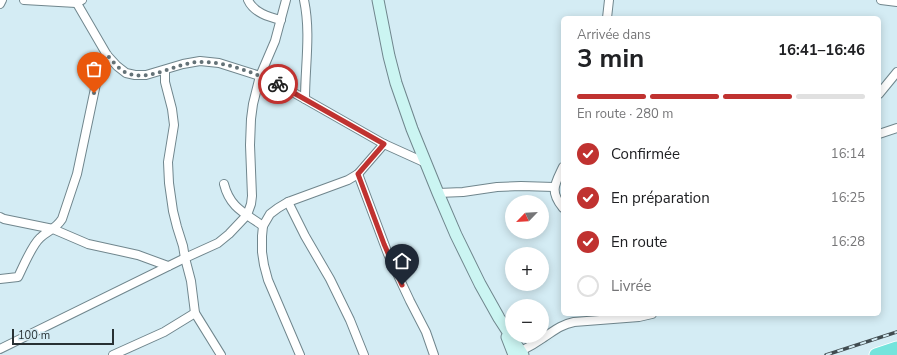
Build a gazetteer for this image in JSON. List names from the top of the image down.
{
  "scale_bar": "100 m",
  "north": "bottom left",
  "page": {
    "heading": ["3 min", "Arrivée dans", "16:41–16:46"],
    "bar": "En route · 280 m",
    "list": [
      ["Confirmée", "16:14"],
      ["En préparation", "16:25"],
      ["En route", "16:28"],
      "Livrée"
    ],
    "map_buttons": ["+", "−"],
    "scale": "100 m"
  }
}
